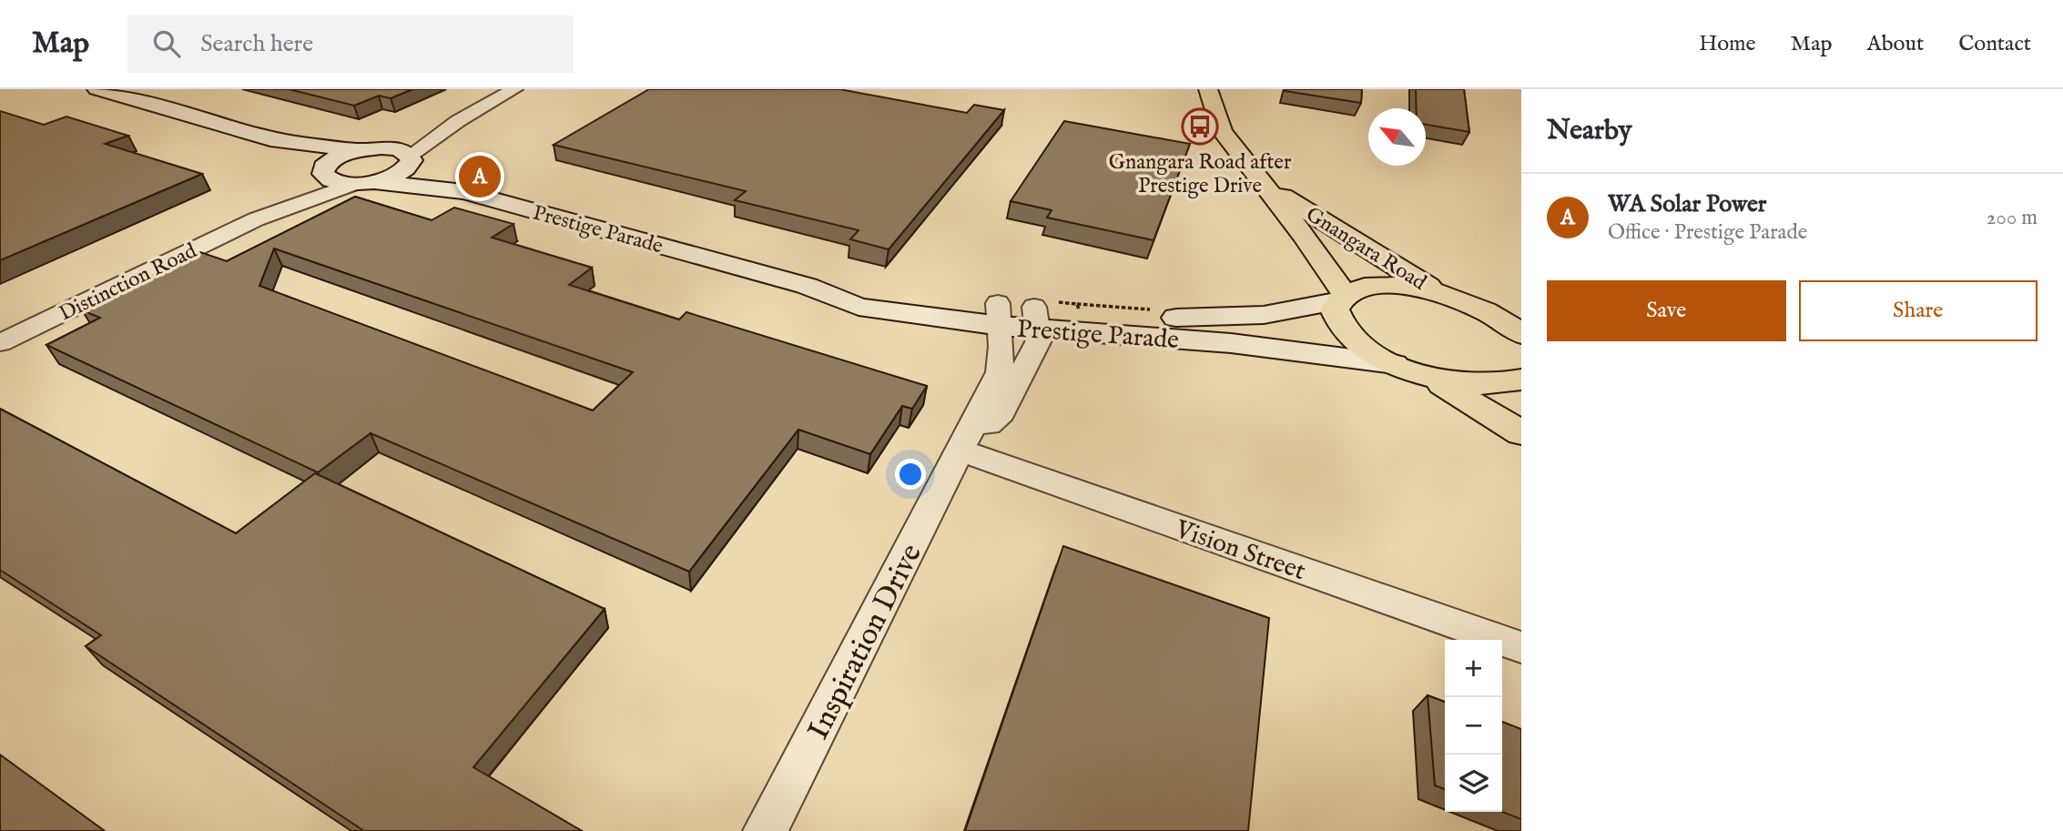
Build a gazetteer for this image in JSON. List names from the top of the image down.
{
  "streets": {
    "main road": ["Gnangara Road"],
    "street": [
      "Prestige Parade",
      "Distinction Road",
      "Vision Street",
      "Inspiration Drive"
    ]
  },
  "crossings": [
    ["Prestige Parade", "Gnangara Road"],
    ["Prestige Parade", "Distinction Road"],
    ["Prestige Parade", "Inspiration Drive"],
    ["Vision Street", "Inspiration Drive"]
  ],
  "places": {
    "bus stop": ["Gnangara Road after Prestige Drive"]
  },
  "north": "top left",
  "page": {
    "header": "Map",
    "search": "Search here",
    "nav": [
      "Home",
      "Map",
      "About",
      "Contact"
    ],
    "heading": "Nearby",
    "pins": "A",
    "list": [
      {
        "mark": "A",
        "name": "WA Solar Power",
        "note": "Office · Prestige Parade",
        "value": "200 m"
      }
    ],
    "buttons": ["Save", "Share"],
    "map_buttons": ["+", "−"]
  }
}
